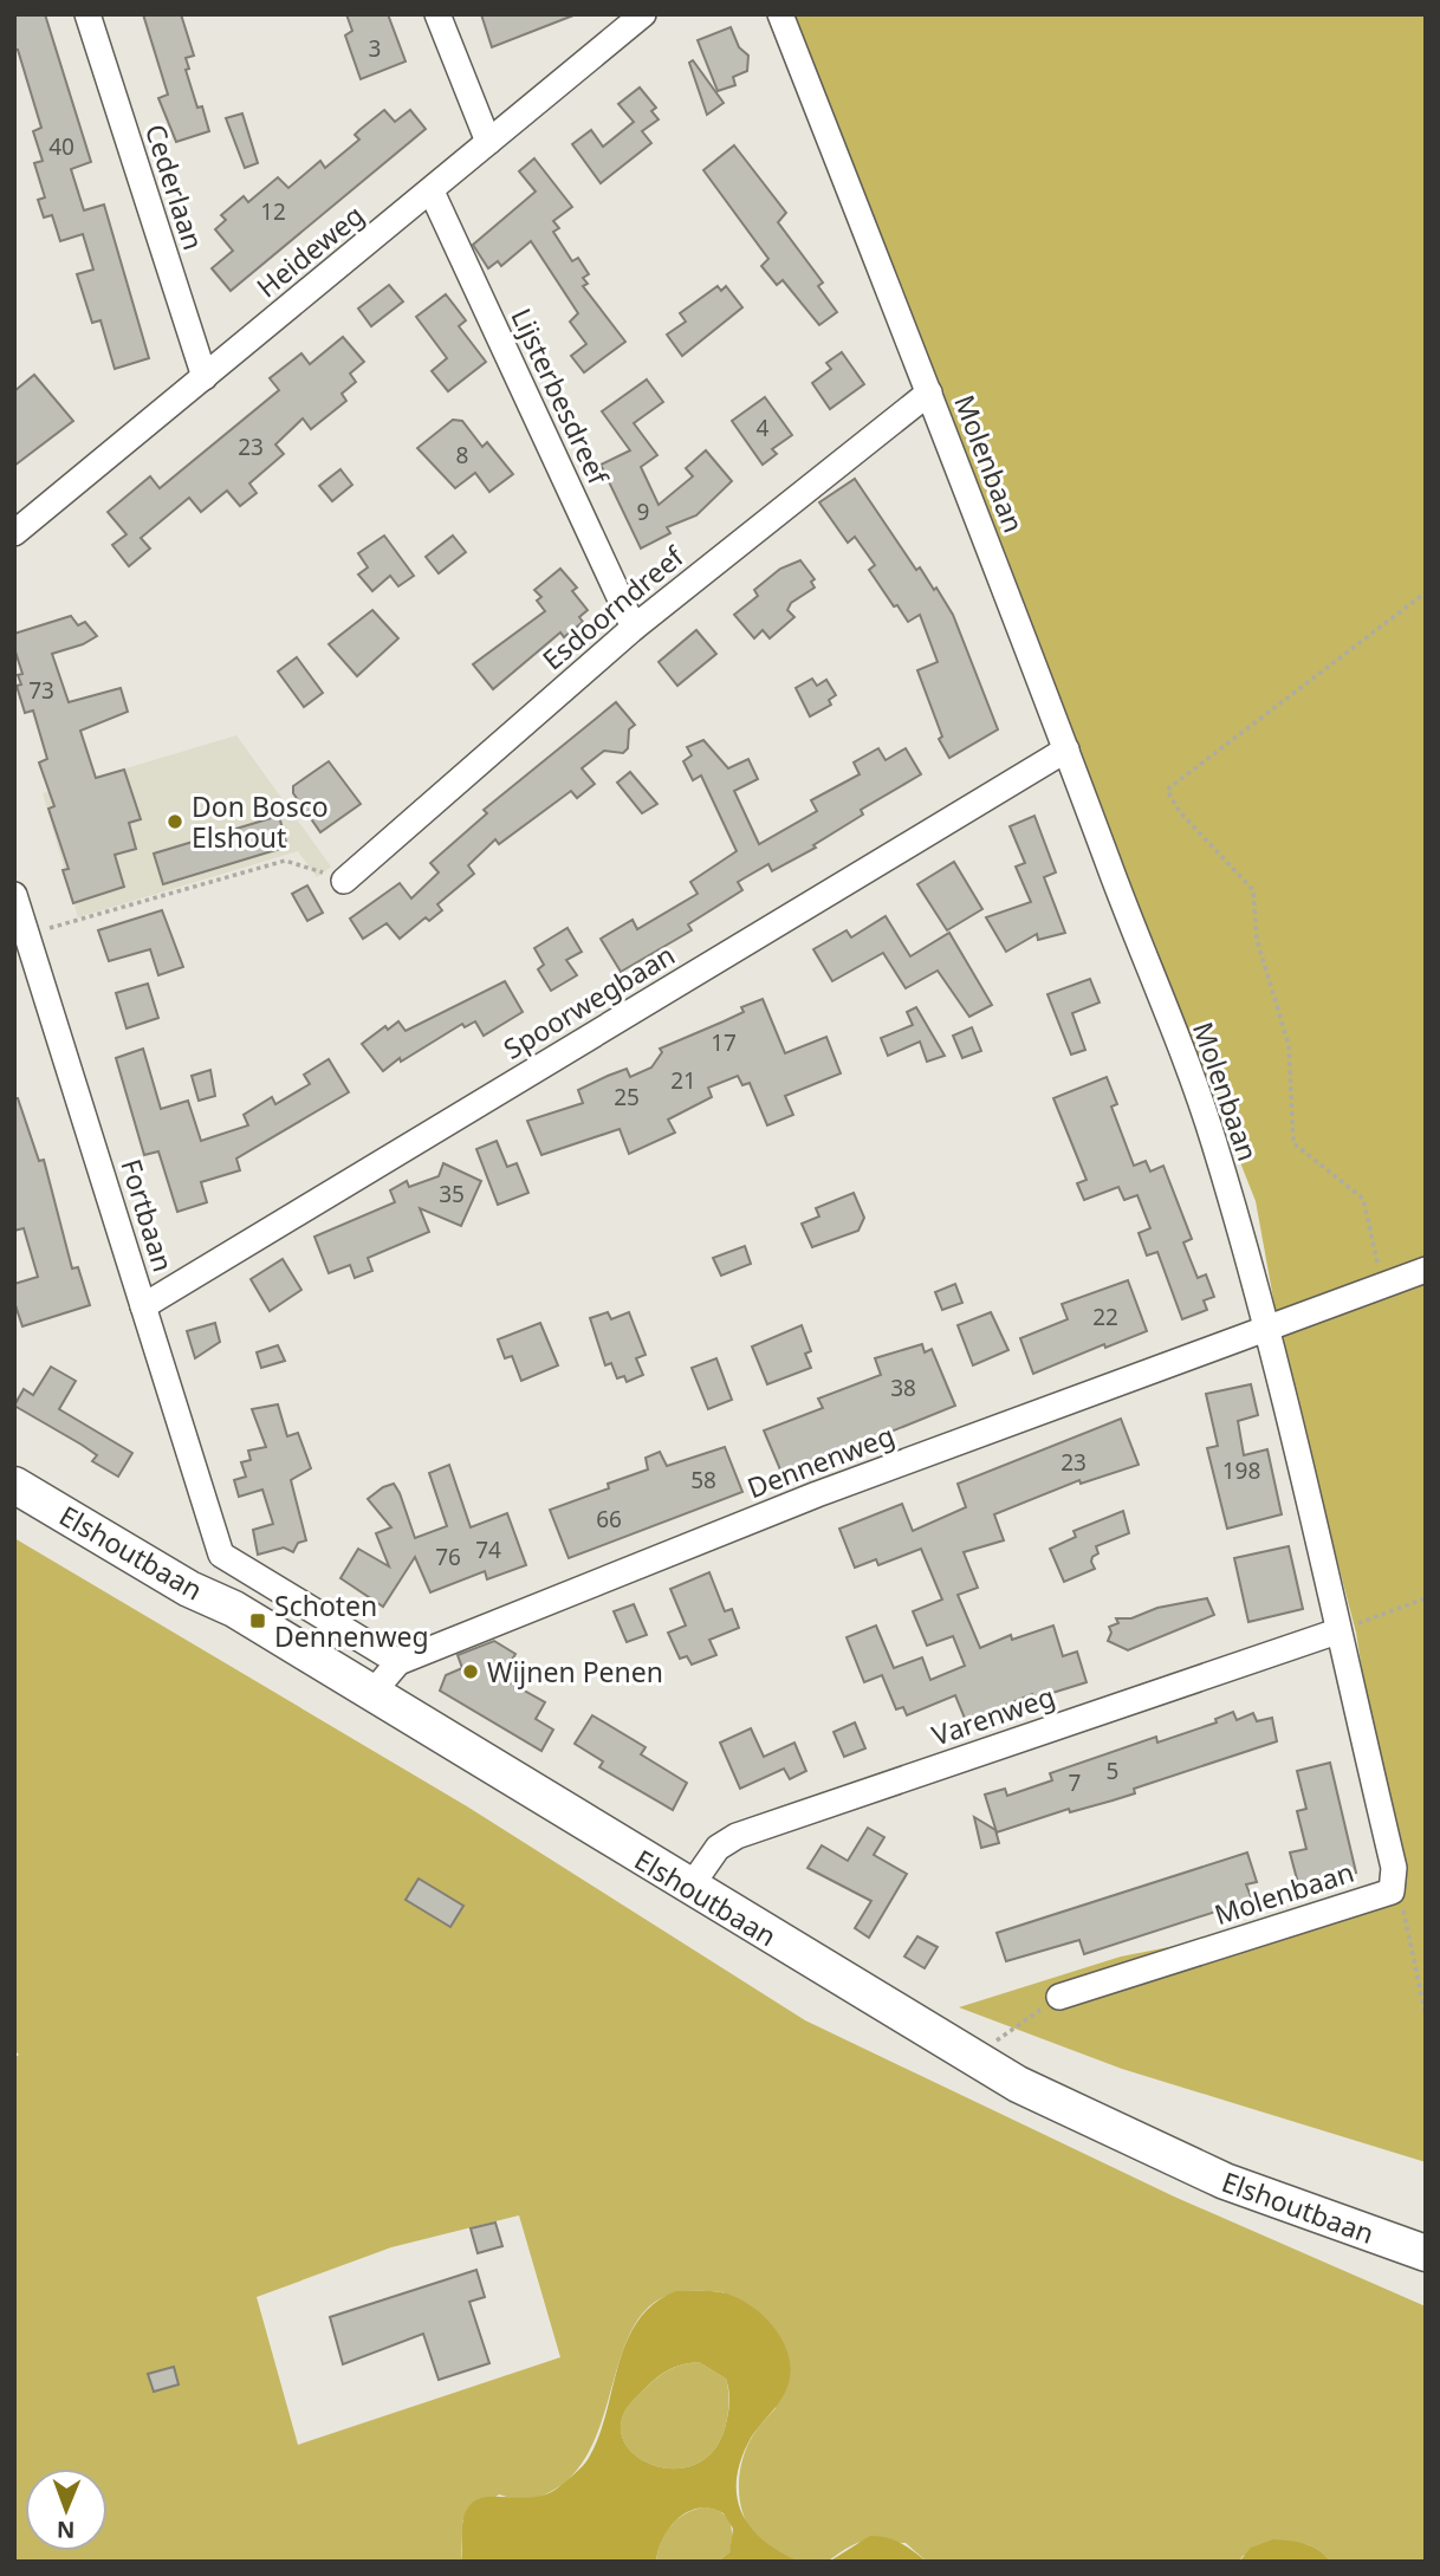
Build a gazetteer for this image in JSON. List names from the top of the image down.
{
  "streets": {
    "main road": ["Elshoutbaan"],
    "street": [
      "Cederlaan",
      "Heideweg",
      "Lijsterbesdreef",
      "Molenbaan",
      "Esdoorndreef",
      "Spoorwegbaan",
      "Fortbaan",
      "Dennenweg",
      "Varenweg"
    ]
  },
  "crossings": [
    ["Cederlaan", "Heideweg"],
    ["Heideweg", "Lijsterbesdreef"],
    ["Lijsterbesdreef", "Esdoorndreef"],
    ["Molenbaan", "Esdoorndreef"],
    ["Molenbaan", "Spoorwegbaan"],
    ["Molenbaan", "Dennenweg"],
    ["Molenbaan", "Varenweg"],
    ["Spoorwegbaan", "Fortbaan"],
    ["Fortbaan", "Dennenweg"],
    ["Elshoutbaan", "Varenweg"]
  ],
  "places": {
    "other": ["Don Bosco Elshout", "Wijnen Penen"],
    "transit": ["Schoten Dennenweg"]
  },
  "house_numbers": [
    "3",
    "40",
    "12",
    "4",
    "23",
    "8",
    "9",
    "73",
    "17",
    "21",
    "25",
    "35",
    "22",
    "38",
    "23",
    "198",
    "58",
    "66",
    "74",
    "76",
    "5",
    "7"
  ],
  "north": "bottom"
}
